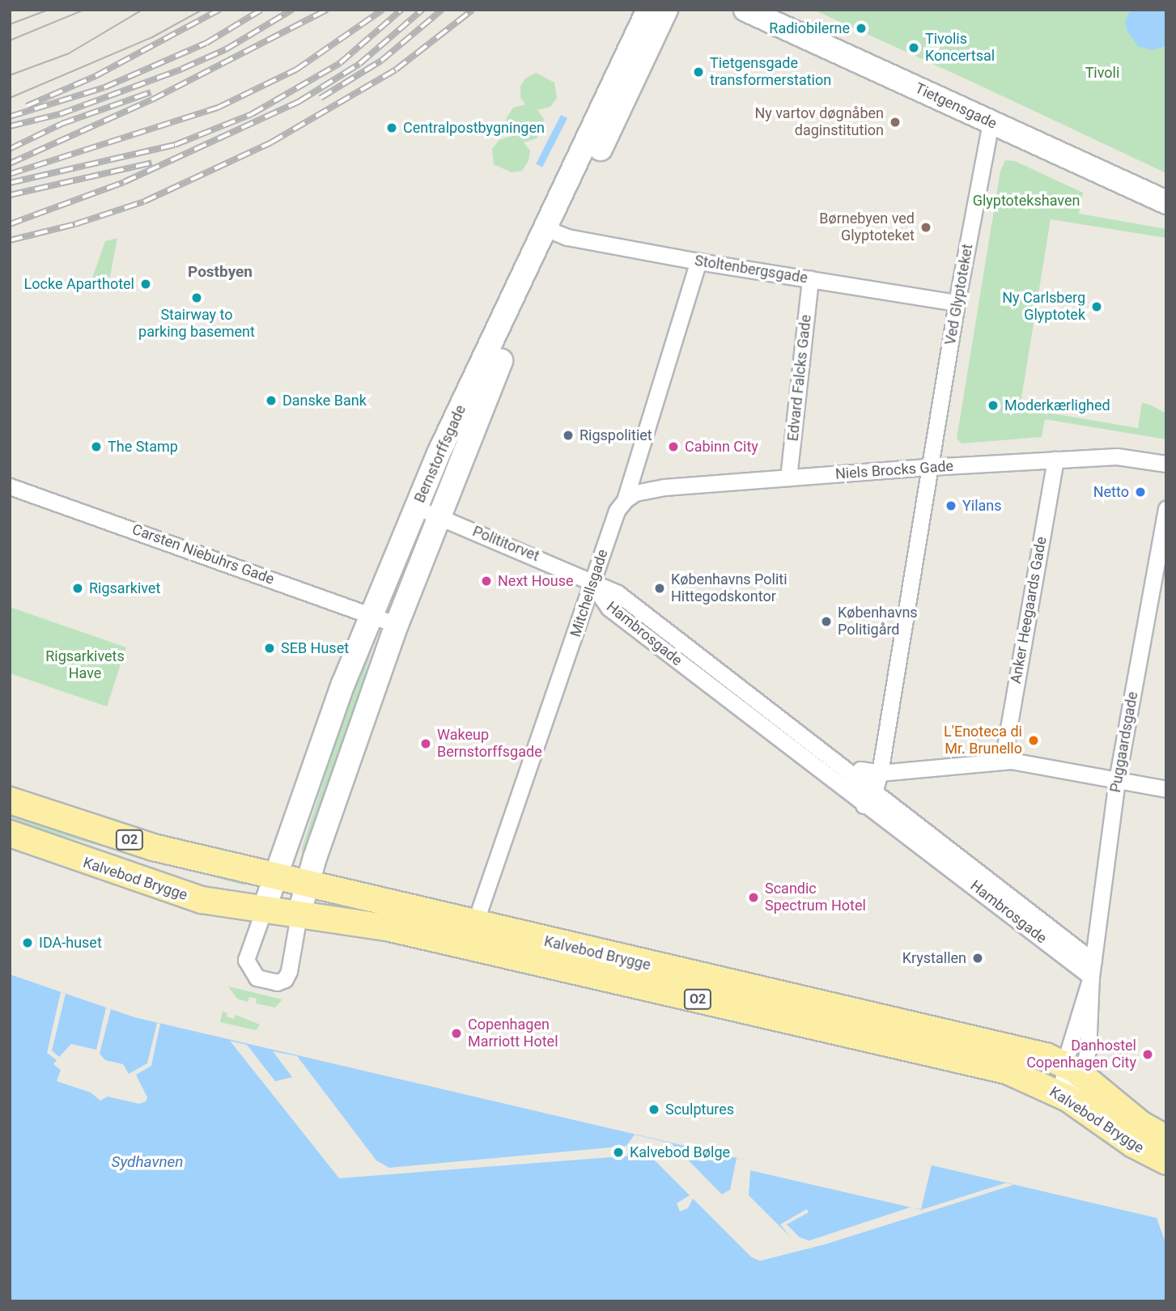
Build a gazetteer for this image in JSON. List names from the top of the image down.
{
  "streets": {
    "main road": ["O2", "Kalvebod Brygge"],
    "street": [
      "Tietgensgade",
      "Stoltenbergsgade",
      "Ved Glyptoteket",
      "Edvard Falcks Gade",
      "Bernstorffsgade",
      "Niels Brocks Gade",
      "Polititorvet",
      "Carsten Niebuhrs Gade",
      "Mitchellsgade",
      "Anker Heegaards Gade",
      "Hambrosgade",
      "Puggaardsgade"
    ]
  },
  "crossings": [
    ["Tietgensgade", "Ved Glyptoteket"],
    ["Stoltenbergsgade", "Ved Glyptoteket"],
    ["Stoltenbergsgade", "Edvard Falcks Gade"],
    ["Stoltenbergsgade", "Bernstorffsgade"],
    ["Stoltenbergsgade", "Mitchellsgade"],
    ["Ved Glyptoteket", "Niels Brocks Gade"],
    ["Ved Glyptoteket", "Hambrosgade"],
    ["Edvard Falcks Gade", "Niels Brocks Gade"],
    ["Bernstorffsgade", "Polititorvet"],
    ["Bernstorffsgade", "Carsten Niebuhrs Gade"],
    ["Bernstorffsgade", "Kalvebod Brygge"],
    ["Niels Brocks Gade", "Mitchellsgade"],
    ["Niels Brocks Gade", "Anker Heegaards Gade"],
    ["Polititorvet", "Mitchellsgade"],
    ["Polititorvet", "Hambrosgade"],
    ["Mitchellsgade", "Hambrosgade"],
    ["Mitchellsgade", "Kalvebod Brygge"],
    ["Hambrosgade", "Puggaardsgade"],
    ["Puggaardsgade", "Kalvebod Brygge"]
  ],
  "districts": ["Postbyen"],
  "water": ["Sydhavnen"],
  "parks": ["Tivoli", "Glyptotekshaven", "Rigsarkivets Have"],
  "places": [
    "Radiobilerne",
    "Tivolis Koncertsal",
    "Tietgensgade transformerstation",
    "Ny vartov døgnåben daginstitution",
    "Centralpostbygningen",
    "Børnebyen ved Glyptoteket",
    "Locke Aparthotel",
    "Stairway to parking basement",
    "Ny Carlsberg Glyptotek",
    "Danske Bank",
    "Moderkærlighed",
    "Rigspolitiet",
    "The Stamp",
    "Cabinn City",
    "Netto",
    "Yilans",
    "Next House",
    "Rigsarkivet",
    "Københavns Politi Hittegodskontor",
    "Københavns Politigård",
    "SEB Huset",
    "L'Enoteca di Mr. Brunello",
    "Wakeup Bernstorffsgade",
    "Scandic Spectrum Hotel",
    "IDA-huset",
    "Krystallen",
    "Copenhagen Marriott Hotel",
    "Danhostel Copenhagen City",
    "Sculptures",
    "Kalvebod Bølge"
  ]
}
